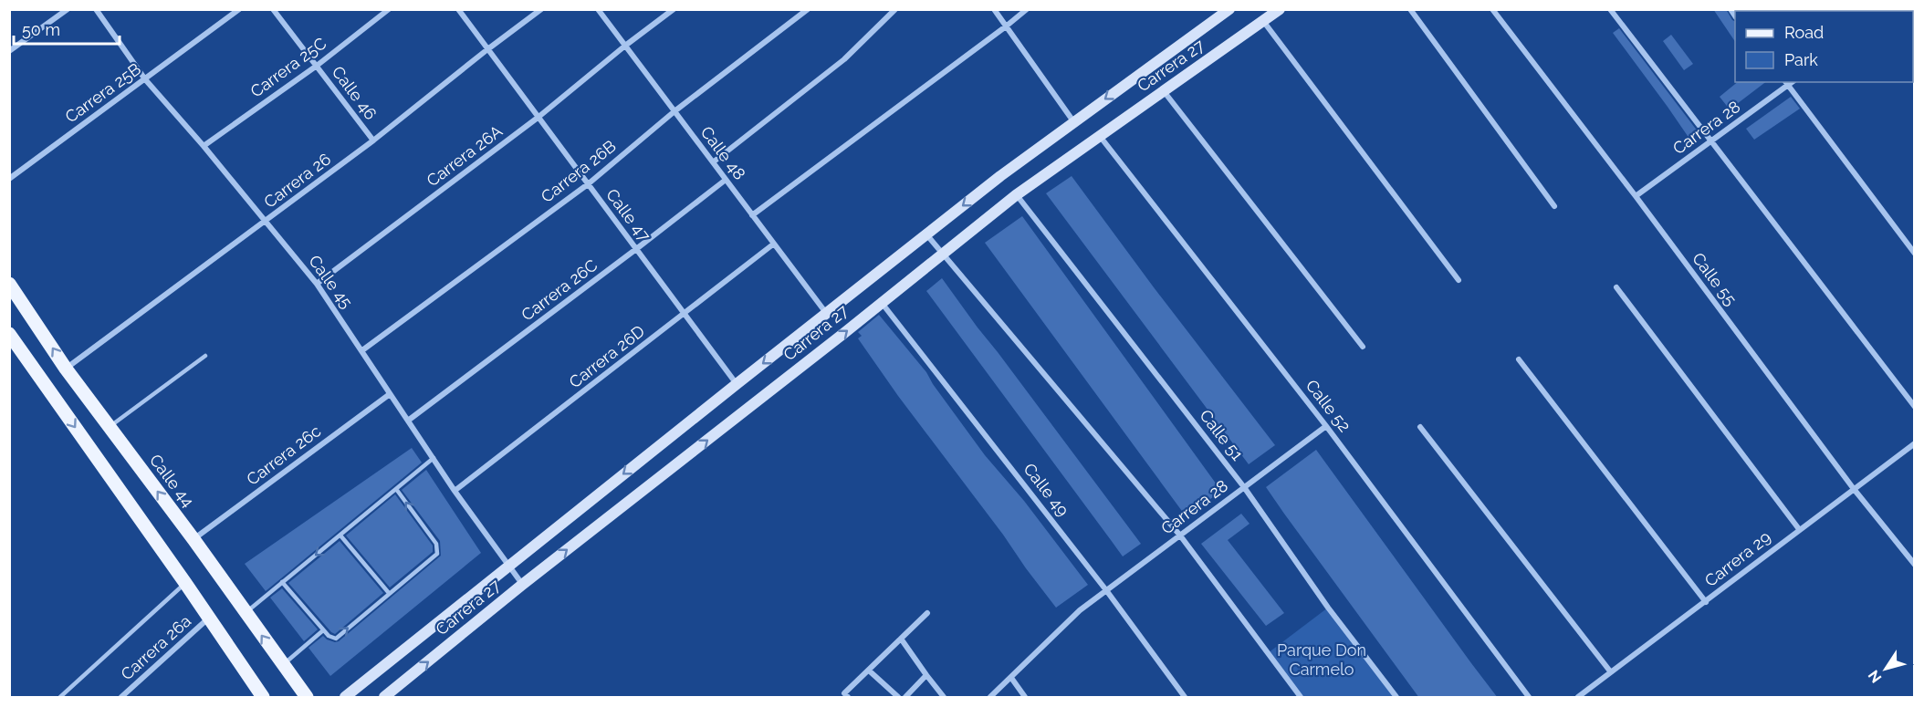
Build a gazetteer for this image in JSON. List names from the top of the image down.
{
  "streets": {
    "main road": ["Calle 44"],
    "street": [
      "Carrera 27",
      "Carrera 25C",
      "Carrera 25B",
      "Calle 46",
      "Carrera 28",
      "Calle 48",
      "Carrera 26A",
      "Carrera 26B",
      "Carrera 26",
      "Calle 47",
      "Calle 55",
      "Calle 45",
      "Carrera 26C",
      "Carrera 26D",
      "Calle 52",
      "Calle 51",
      "Carrera 26c",
      "Calle 49",
      "Carrera 29",
      "Carrera 26a"
    ]
  },
  "crossings": [
    ["Carrera 27", "Calle 48"],
    ["Carrera 27", "Calle 47"],
    ["Carrera 27", "Calle 45"],
    ["Carrera 27", "Calle 52"],
    ["Carrera 27", "Calle 51"],
    ["Carrera 27", "Calle 49"],
    ["Carrera 25C", "Calle 46"],
    ["Carrera 25C", "Calle 45"],
    ["Carrera 25B", "Calle 45"],
    ["Calle 46", "Carrera 26"],
    ["Carrera 28", "Calle 55"],
    ["Carrera 28", "Calle 52"],
    ["Carrera 28", "Calle 51"],
    ["Carrera 28", "Calle 49"],
    ["Calle 48", "Carrera 26A"],
    ["Calle 48", "Carrera 26B"],
    ["Calle 48", "Carrera 26C"],
    ["Calle 48", "Carrera 26D"],
    ["Carrera 26A", "Calle 47"],
    ["Carrera 26A", "Calle 45"],
    ["Carrera 26B", "Calle 47"],
    ["Carrera 26B", "Calle 45"],
    ["Carrera 26", "Calle 47"],
    ["Carrera 26", "Calle 45"],
    ["Carrera 26", "Calle 44"],
    ["Calle 47", "Carrera 26C"],
    ["Calle 47", "Carrera 26D"],
    ["Calle 55", "Carrera 29"],
    ["Calle 45", "Carrera 26C"],
    ["Calle 45", "Carrera 26D"],
    ["Calle 45", "Carrera 26c"],
    ["Carrera 26c", "Calle 44"]
  ],
  "parks": ["Parque Don Carmelo"],
  "legend": ["Road", "Park"],
  "scale_bar": "50 m",
  "north": "bottom left"
}
